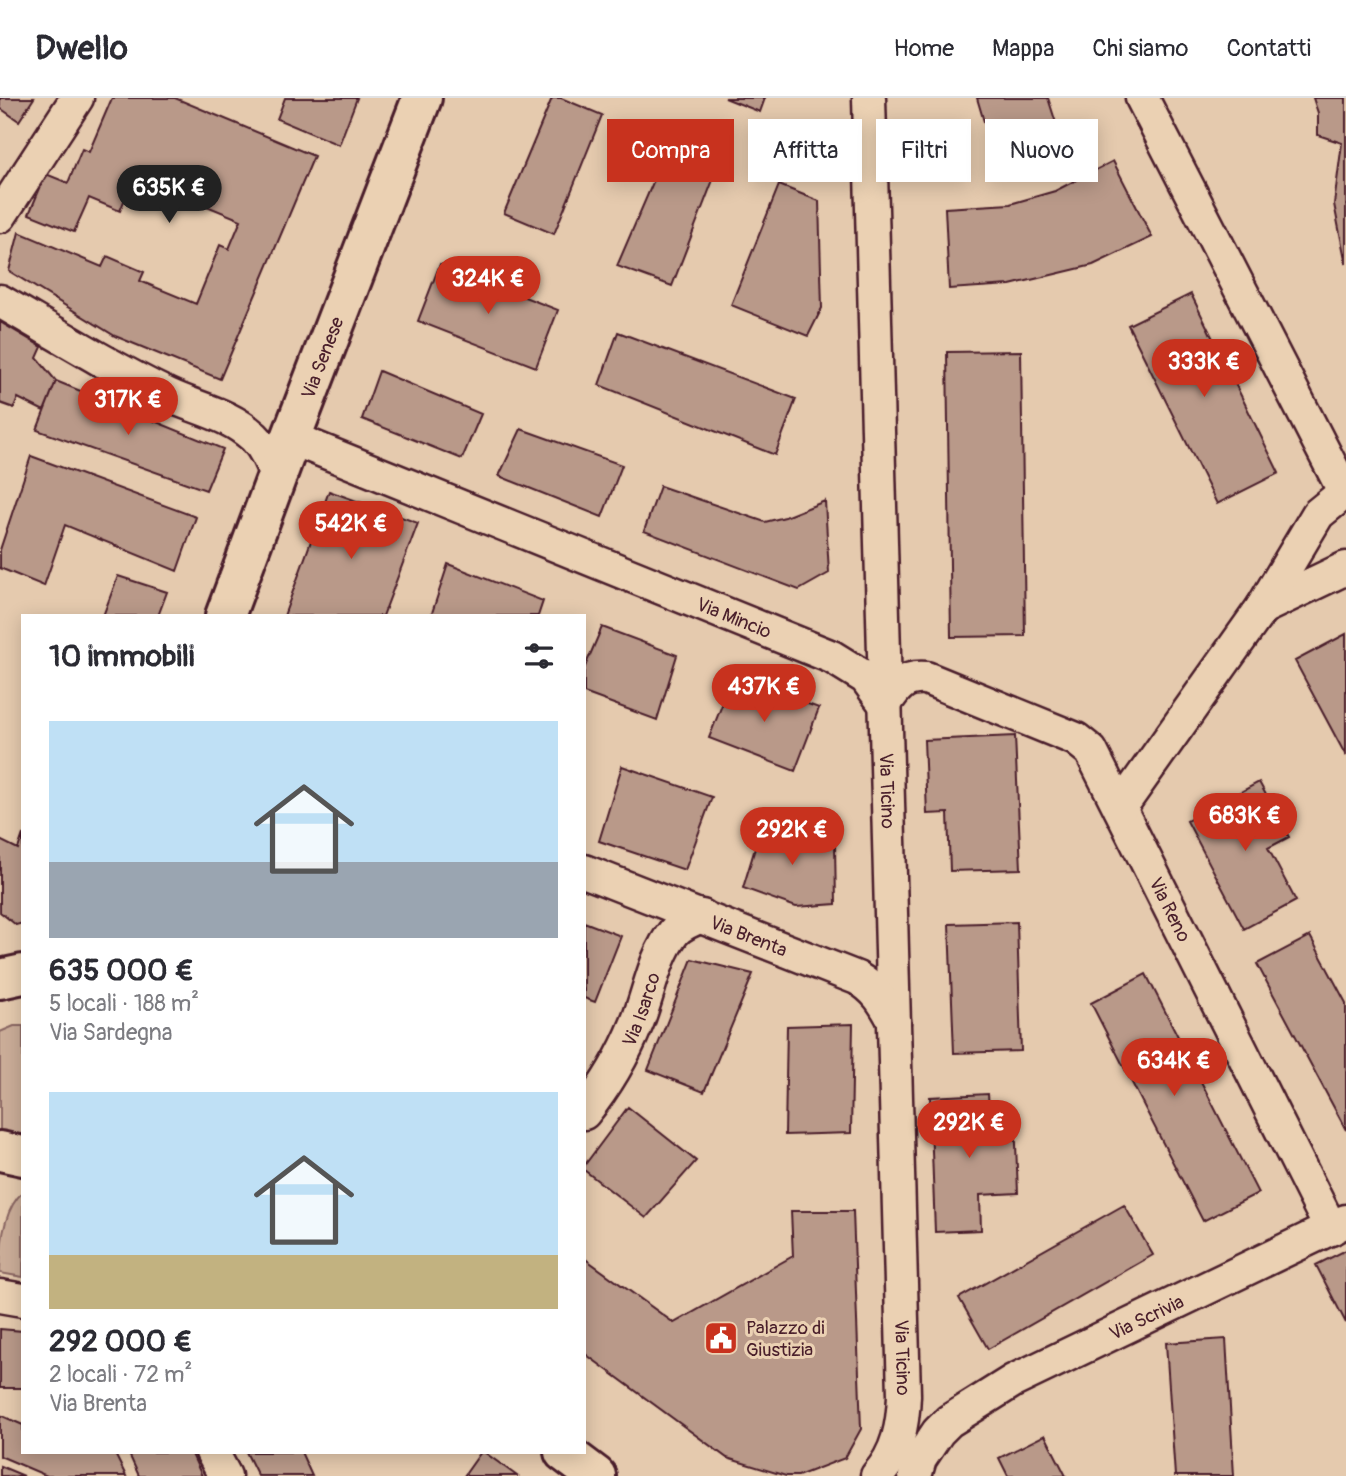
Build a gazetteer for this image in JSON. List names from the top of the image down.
{
  "streets": {
    "main road": ["Via Senese"],
    "street": [
      "Via Mincio",
      "Via Ticino",
      "Via Reno",
      "Via Brenta",
      "Via Isarco",
      "Via Scrivia"
    ]
  },
  "crossings": [
    ["Via Senese", "Via Mincio"],
    ["Via Mincio", "Via Ticino"],
    ["Via Ticino", "Via Brenta"],
    ["Via Reno", "Via Scrivia"],
    ["Via Brenta", "Via Isarco"]
  ],
  "places": {
    "public building": ["Palazzo di Giustizia"]
  },
  "page": {
    "header": "Dwello",
    "nav": [
      "Home",
      "Mappa",
      "Chi siamo",
      "Contatti"
    ],
    "chip": [
      "Compra",
      "Affitta",
      "Filtri",
      "Nuovo"
    ],
    "price": [
      "635K €",
      "324K €",
      "333K €",
      "317K €",
      "542K €",
      "437K €",
      "683K €",
      "292K €",
      "634K €",
      "292K €"
    ],
    "heading": "10 immobili",
    "list": [
      {
        "name": "635 000 €",
        "note": "5 locali · 188 m² · Via Sardegna"
      },
      {
        "name": "292 000 €",
        "note": "2 locali · 72 m² · Via Brenta"
      }
    ]
  }
}
